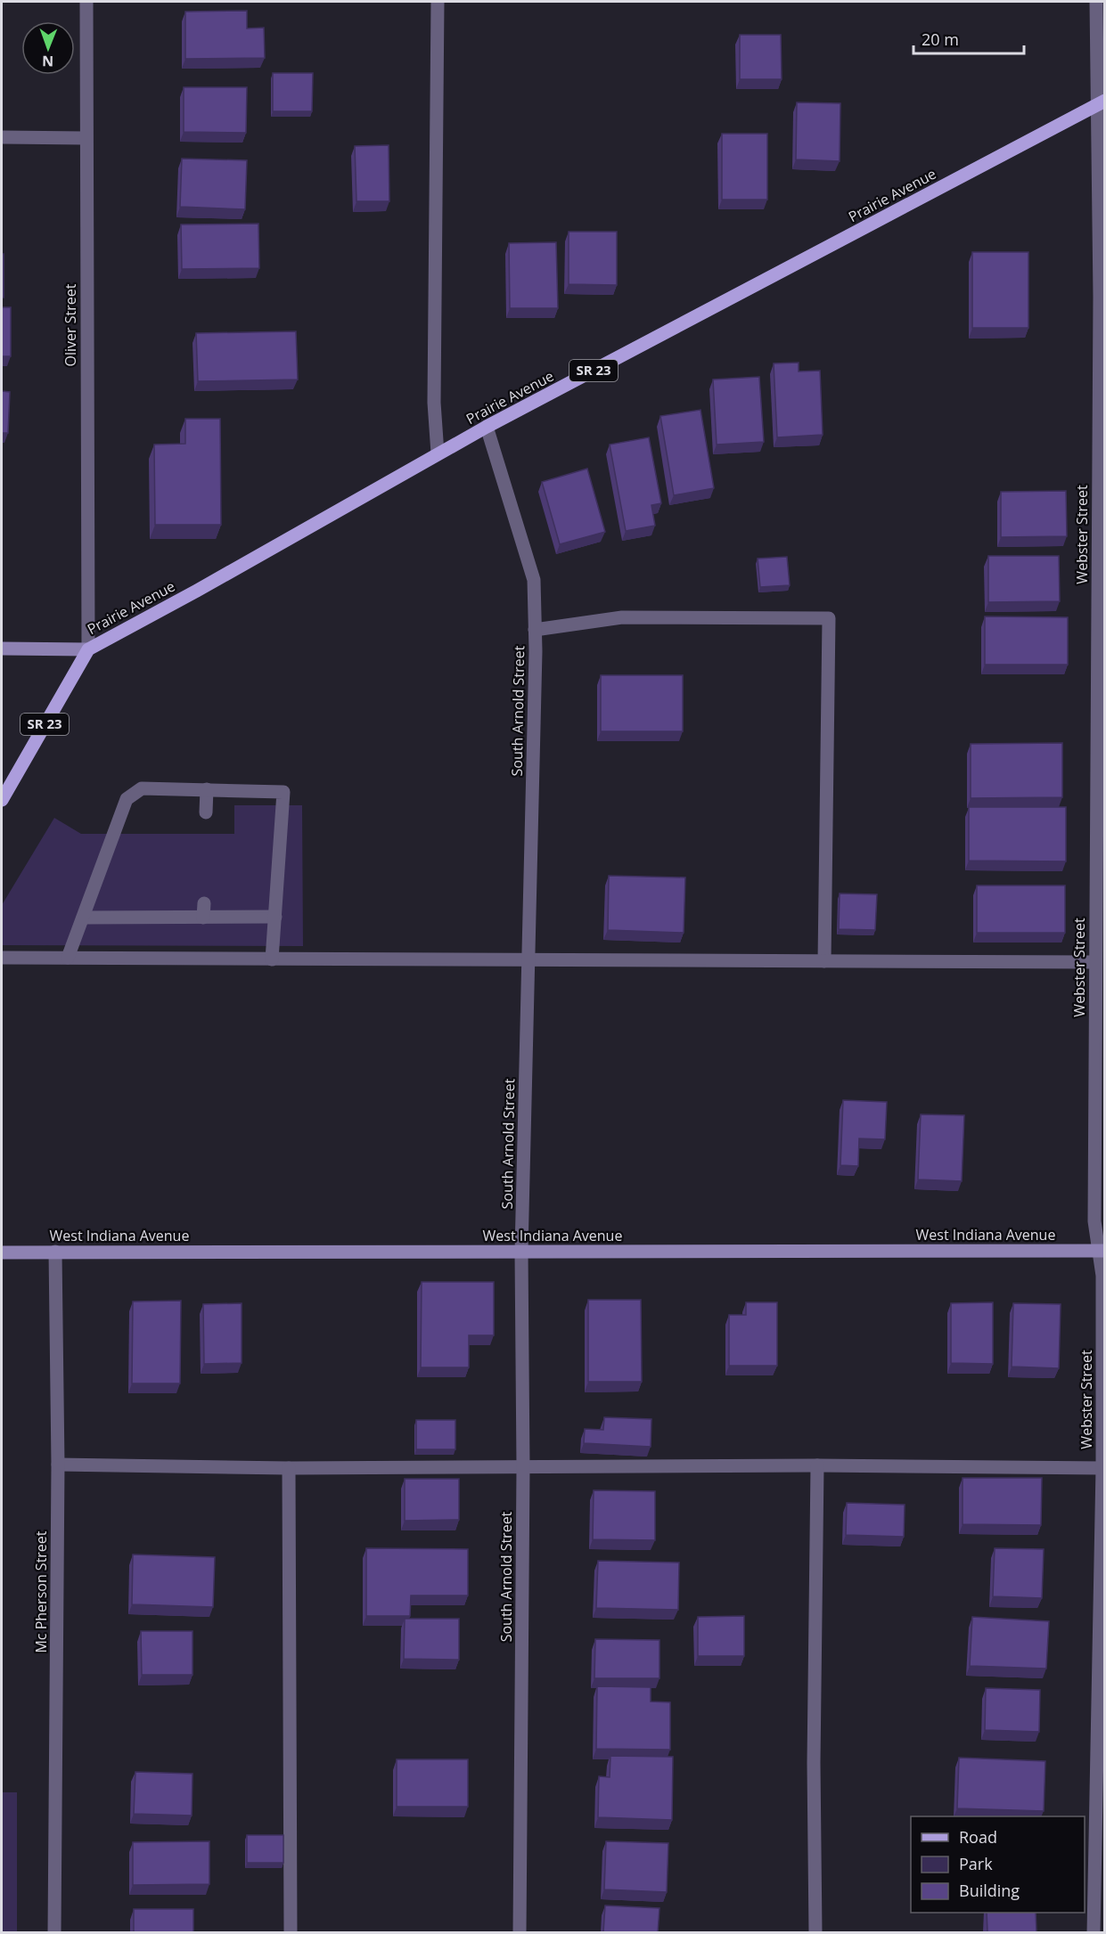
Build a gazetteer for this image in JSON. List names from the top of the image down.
{
  "streets": {
    "main road": ["Prairie Avenue", "SR 23"],
    "street": [
      "Oliver Street",
      "Webster Street",
      "South Arnold Street",
      "West Indiana Avenue",
      "Mc Pherson Street"
    ]
  },
  "crossings": [
    ["Prairie Avenue", "Oliver Street"],
    ["Prairie Avenue", "Webster Street"],
    ["Prairie Avenue", "South Arnold Street"],
    ["Webster Street", "West Indiana Avenue"],
    ["South Arnold Street", "West Indiana Avenue"],
    ["West Indiana Avenue", "Mc Pherson Street"]
  ],
  "legend": ["Road", "Park", "Building"],
  "scale_bar": "20 m",
  "north": "bottom"
}
